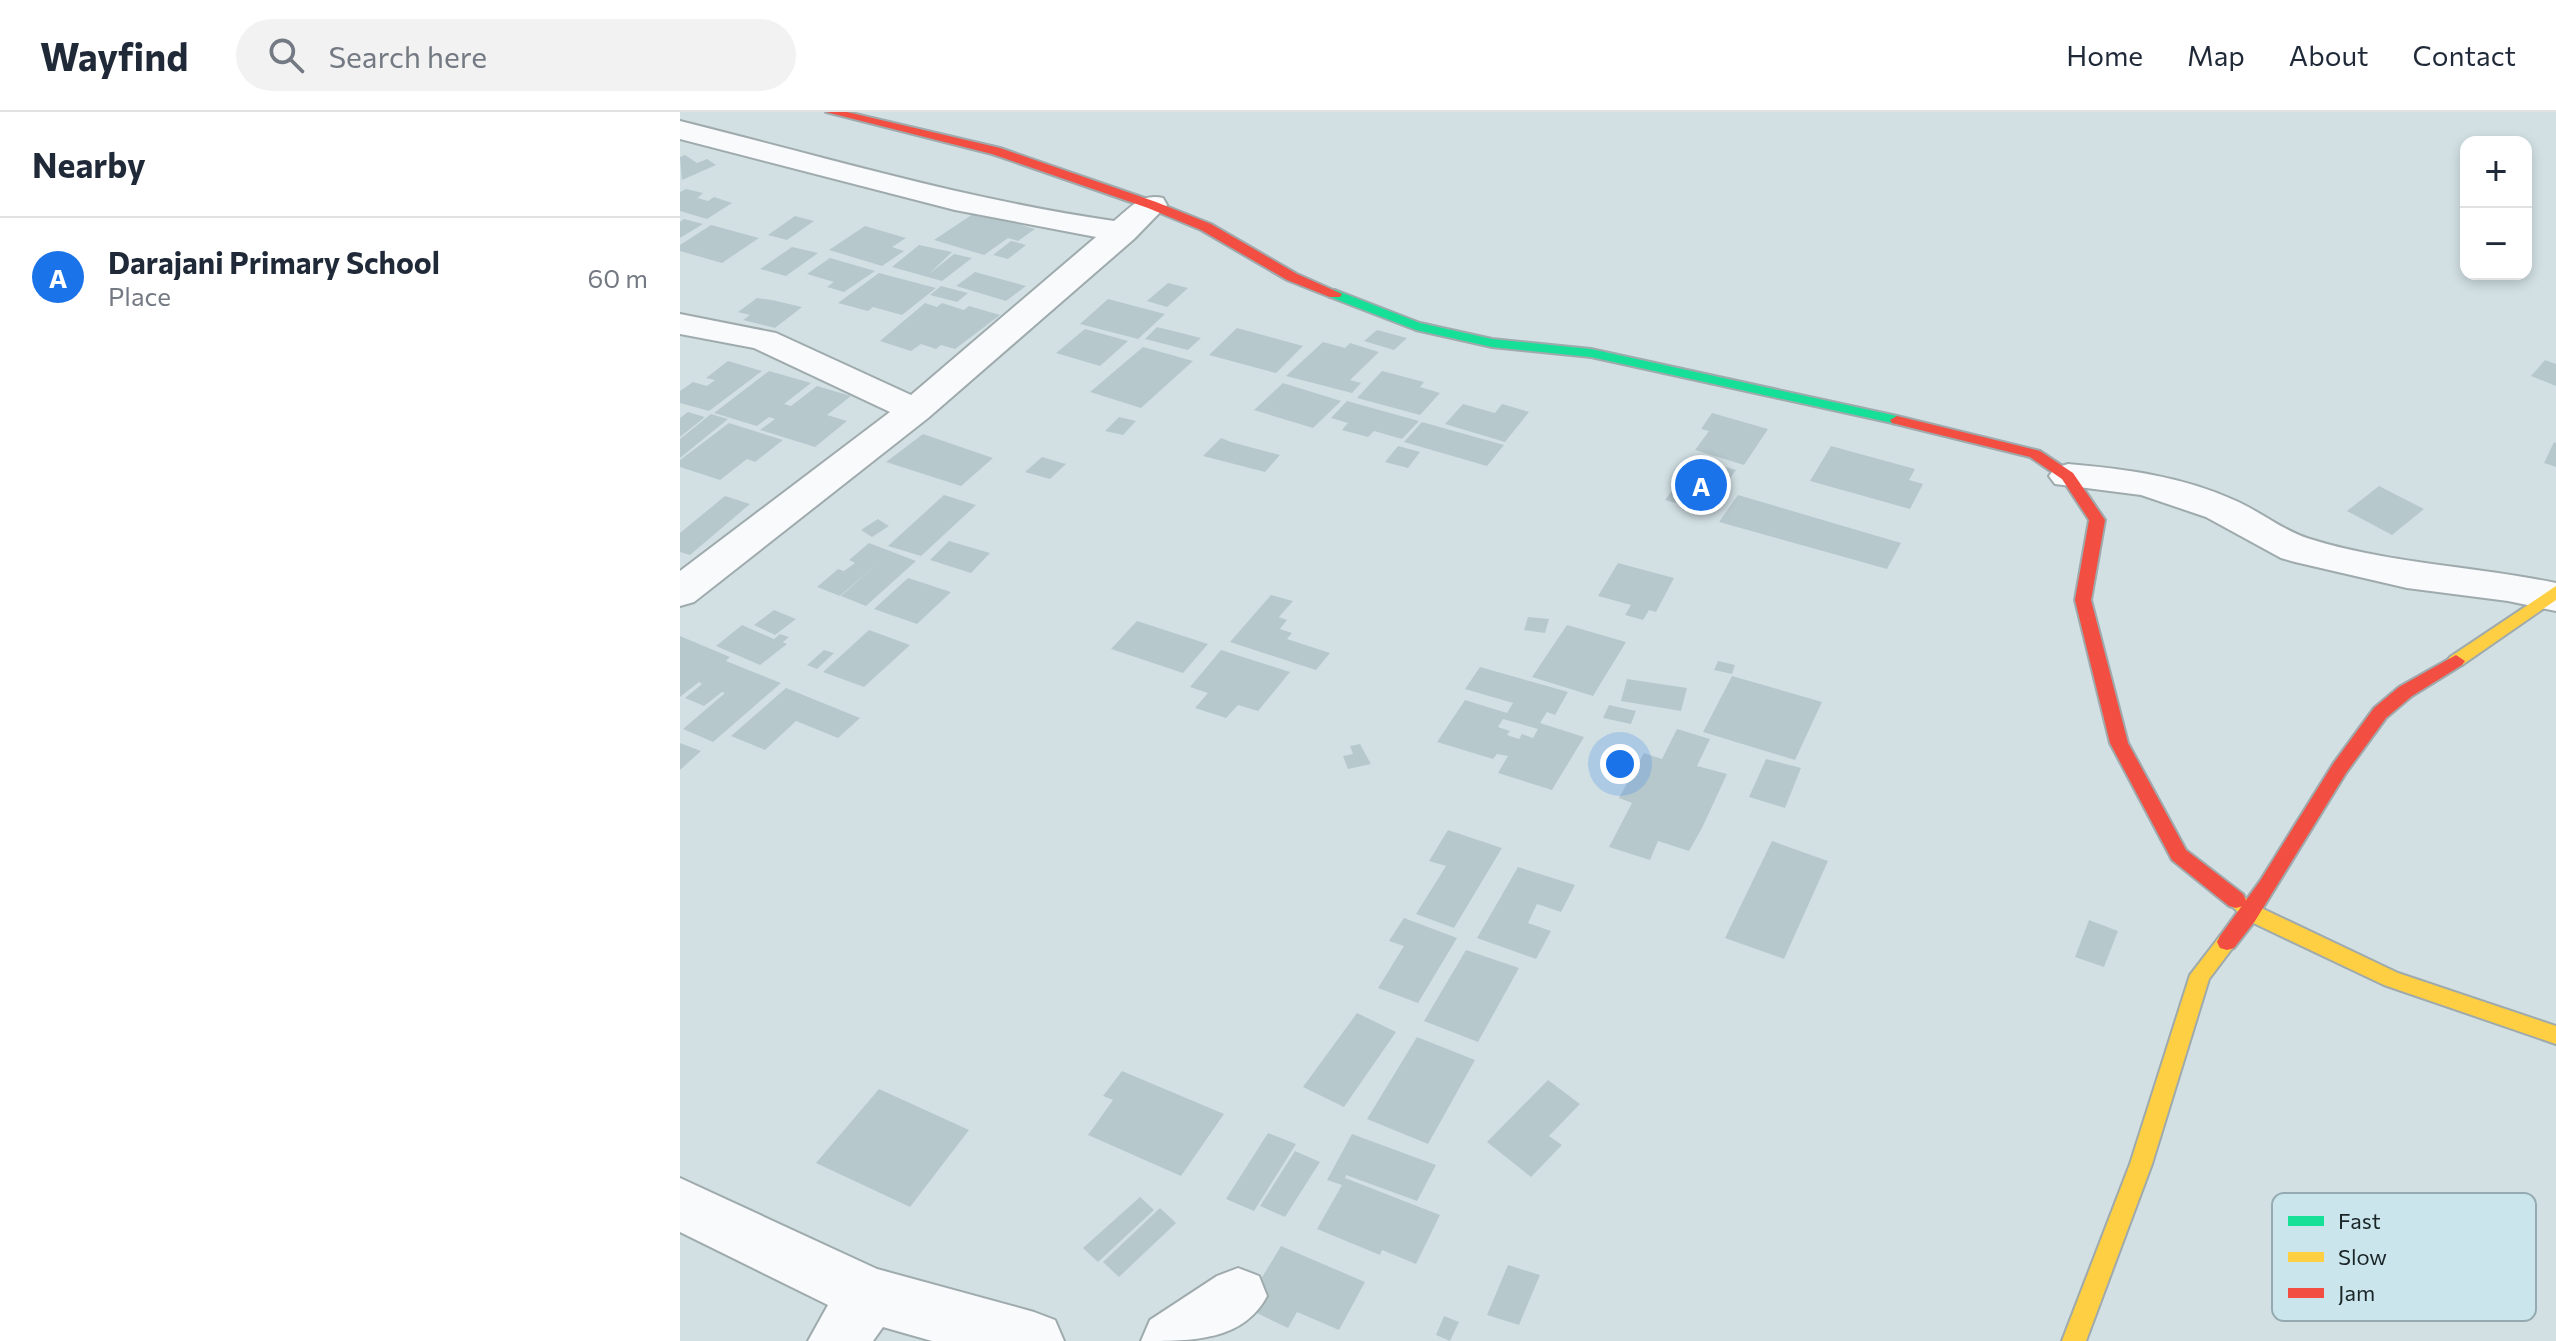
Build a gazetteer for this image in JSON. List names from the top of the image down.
{
  "legend": ["Fast", "Slow", "Jam"],
  "page": {
    "header": "Wayfind",
    "search": "Search here",
    "nav": [
      "Home",
      "Map",
      "About",
      "Contact"
    ],
    "heading": "Nearby",
    "map_buttons": ["+", "−"],
    "list": [
      {
        "mark": "A",
        "name": "Darajani Primary School",
        "note": "Place",
        "value": "60 m"
      }
    ],
    "pins": "A"
  }
}
